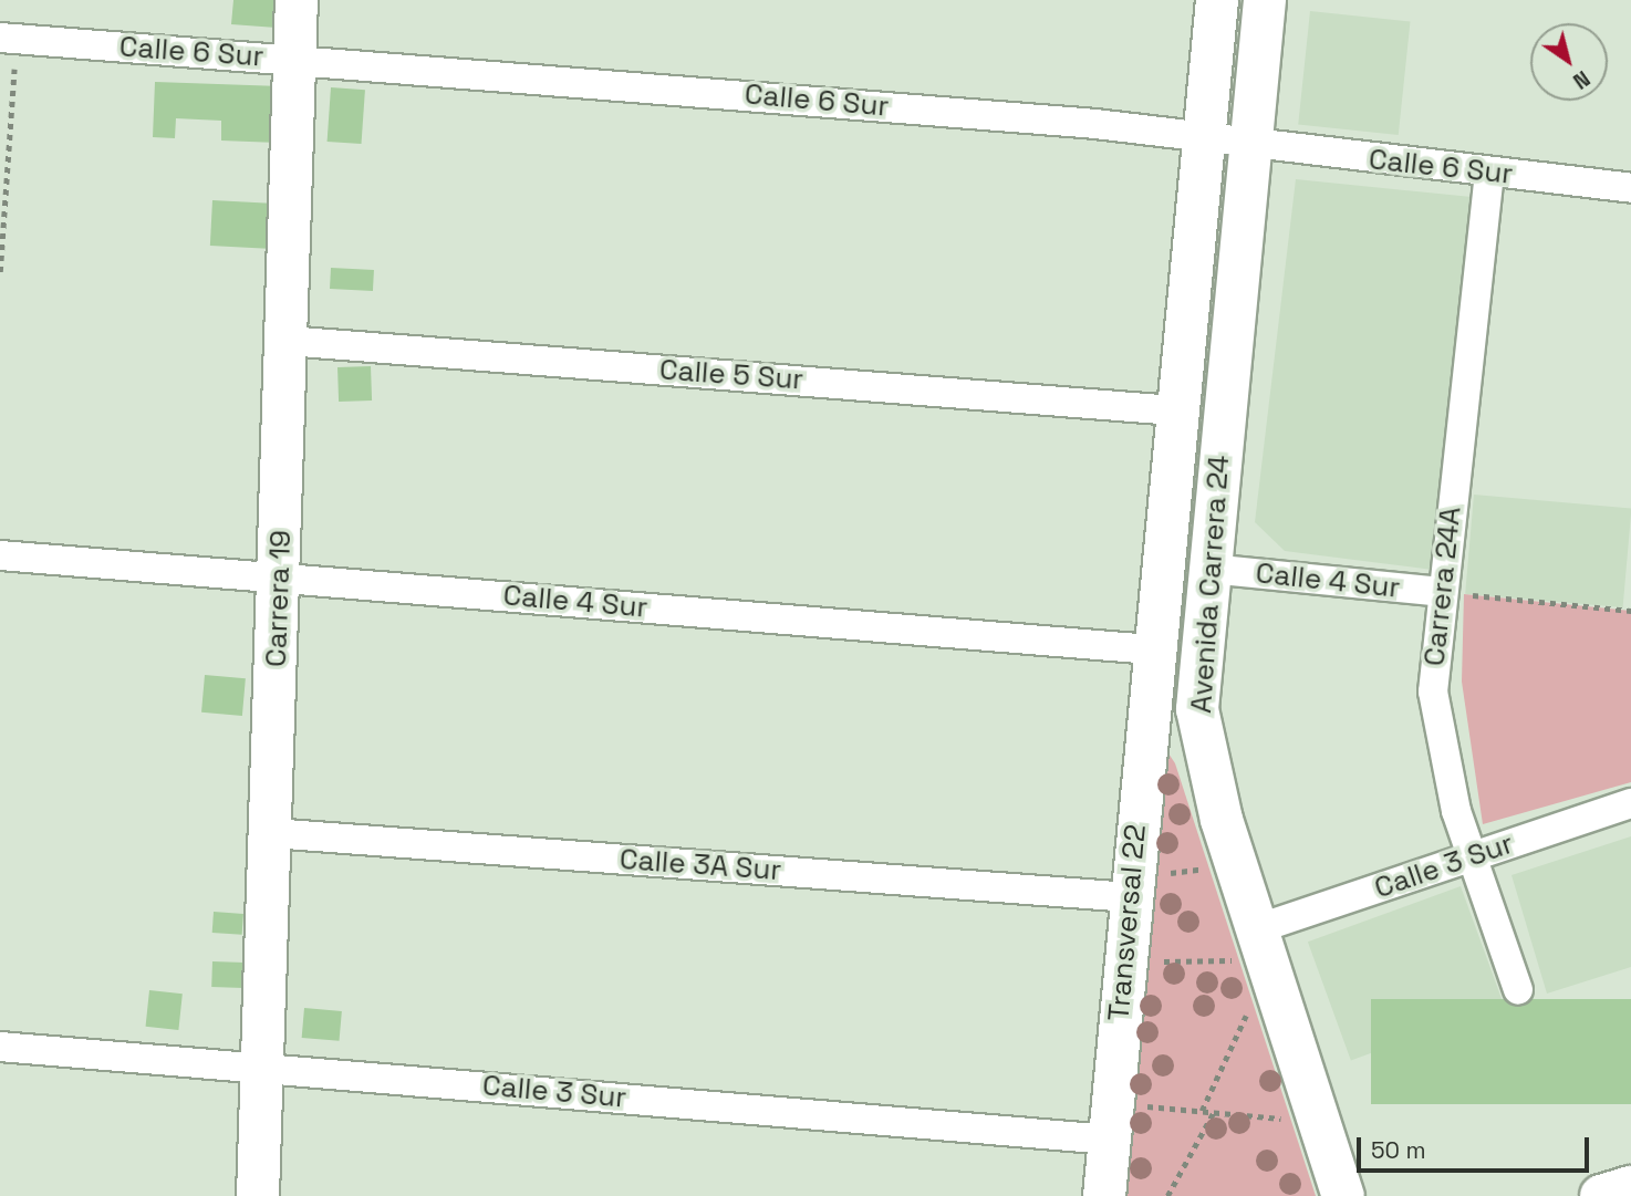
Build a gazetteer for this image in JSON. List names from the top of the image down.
{
  "streets": {
    "main road": ["Avenida Carrera 24", "Carrera 19", "Transversal 22"],
    "street": [
      "Calle 6 Sur",
      "Calle 5 Sur",
      "Calle 4 Sur",
      "Carrera 24A",
      "Calle 3A Sur",
      "Calle 3 Sur"
    ]
  },
  "crossings": [
    ["Calle 6 Sur", "Avenida Carrera 24"],
    ["Calle 6 Sur", "Carrera 24A"],
    ["Calle 6 Sur", "Carrera 19"],
    ["Calle 5 Sur", "Avenida Carrera 24"],
    ["Calle 5 Sur", "Carrera 19"],
    ["Calle 4 Sur", "Avenida Carrera 24"],
    ["Calle 4 Sur", "Carrera 24A"],
    ["Calle 4 Sur", "Carrera 19"],
    ["Calle 4 Sur", "Transversal 22"],
    ["Avenida Carrera 24", "Calle 3 Sur"],
    ["Avenida Carrera 24", "Transversal 22"],
    ["Carrera 24A", "Calle 3 Sur"],
    ["Carrera 19", "Calle 3A Sur"],
    ["Carrera 19", "Calle 3 Sur"],
    ["Calle 3A Sur", "Transversal 22"],
    ["Calle 3 Sur", "Transversal 22"]
  ],
  "scale_bar": "50 m",
  "north": "bottom right"
}
